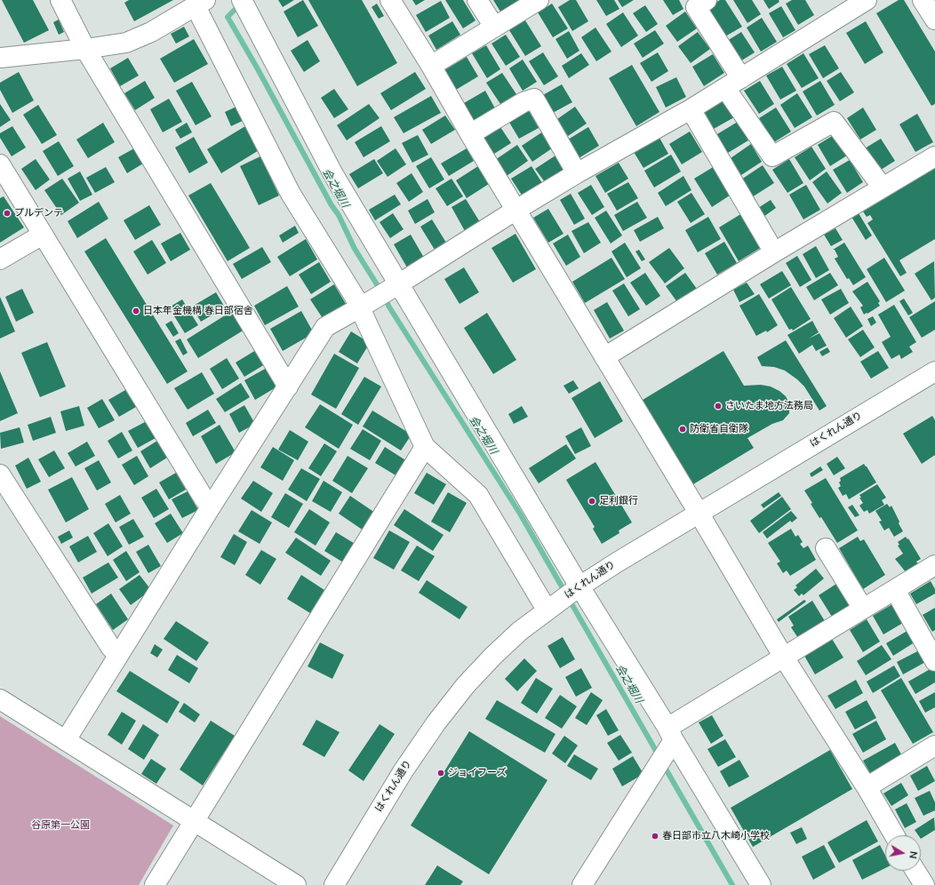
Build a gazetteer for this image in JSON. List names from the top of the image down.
{
  "streets": {
    "street": ["はくれん通り"]
  },
  "water": ["会之堀川"],
  "parks": ["谷原第一公園"],
  "places": [
    "プルデンテ",
    "日本年金機構 春日部宿舎",
    "さいたま地方法務局",
    "防衛省自衛隊",
    "足利銀行",
    "ジョイフーズ",
    "春日部市立八木崎小学校"
  ],
  "north": "right"
}
